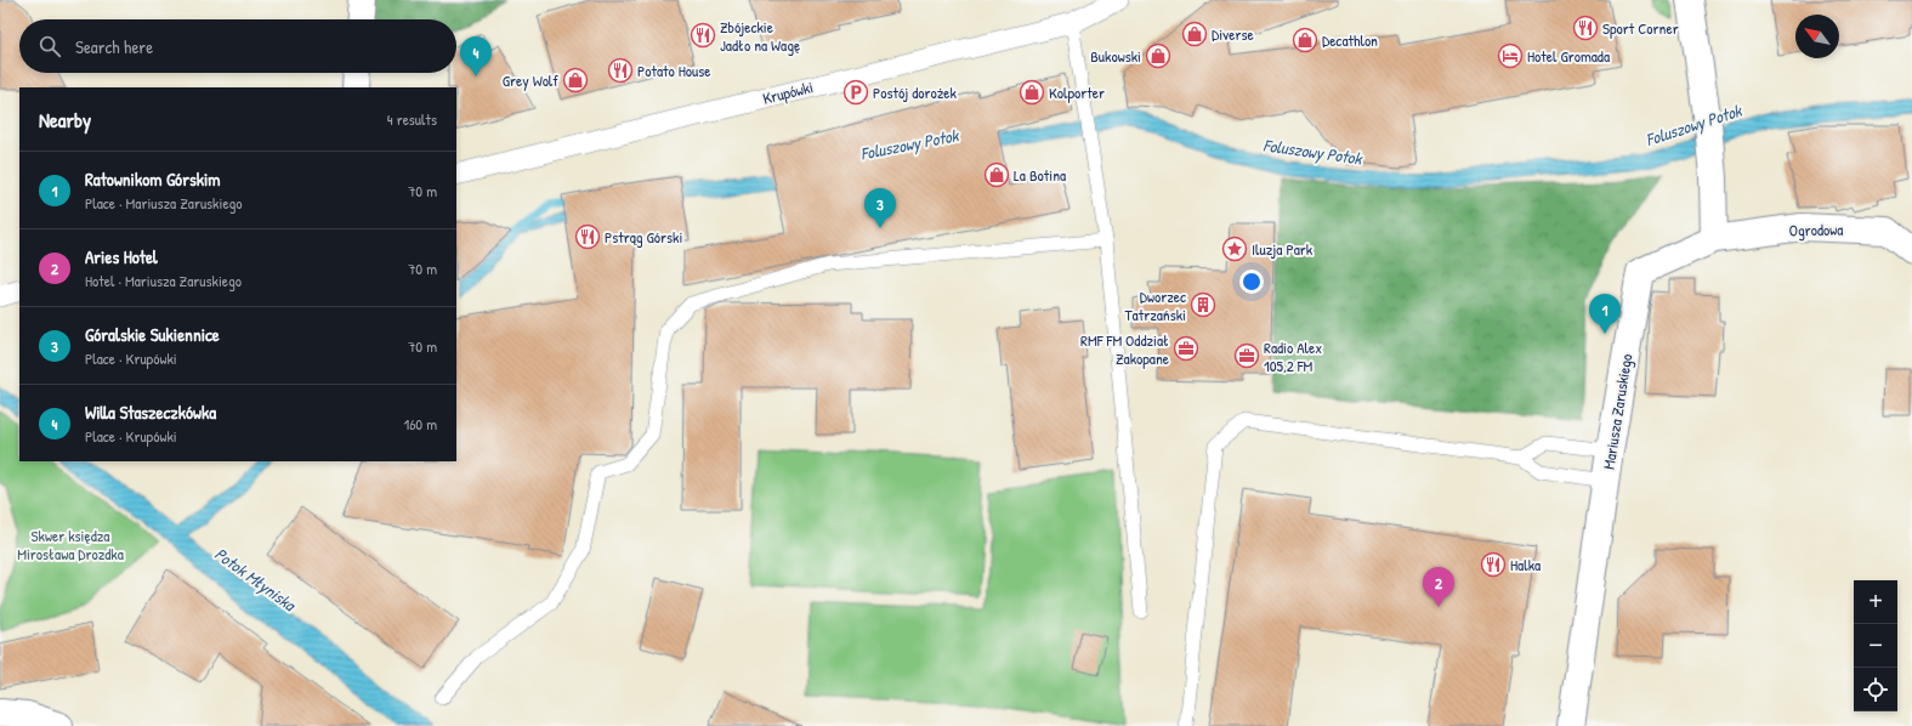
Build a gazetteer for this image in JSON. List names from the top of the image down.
{
  "streets": {
    "street": ["Krupówki", "Ogrodowa", "Mariusza Zaruskiego"]
  },
  "crossings": [
    ["Ogrodowa", "Mariusza Zaruskiego"]
  ],
  "water": ["Foluszowy Potok", "Potok Młyniska"],
  "parks": ["Skwer księdza Mirosława Drozdka"],
  "places": {
    "restaurant": [
      "Sport Corner",
      "Zbójeckie Jadło na Wagę",
      "Potato House",
      "Pstrąg Górski",
      "Halka"
    ],
    "shop": [
      "Diverse",
      "Decathlon",
      "Bukowski",
      "Grey Wolf",
      "Kolporter",
      "La Botina"
    ],
    "hotel": ["Hotel Gromada"],
    "parking": ["Postój dorożek"],
    "place": ["Iluzja Park"],
    "building": ["Dworzec Tatrzański"],
    "office": ["RMF FM Oddział Zakopane", "Radio Alex 105,2 FM"]
  },
  "north": "top left",
  "page": {
    "search": "Search here",
    "pins": [
      "4",
      "3",
      "1",
      "2"
    ],
    "heading": ["Nearby", "4 results"],
    "list": [
      {
        "mark": "1",
        "name": "Ratownikom Górskim",
        "note": "Place · Mariusza Zaruskiego",
        "value": "70 m"
      },
      {
        "mark": "2",
        "name": "Aries Hotel",
        "note": "Hotel · Mariusza Zaruskiego",
        "value": "70 m"
      },
      {
        "mark": "3",
        "name": "Góralskie Sukiennice",
        "note": "Place · Krupówki",
        "value": "70 m"
      },
      {
        "mark": "4",
        "name": "Willa Staszeczkówka",
        "note": "Place · Krupówki",
        "value": "160 m"
      }
    ],
    "map_buttons": ["+", "−"]
  }
}
